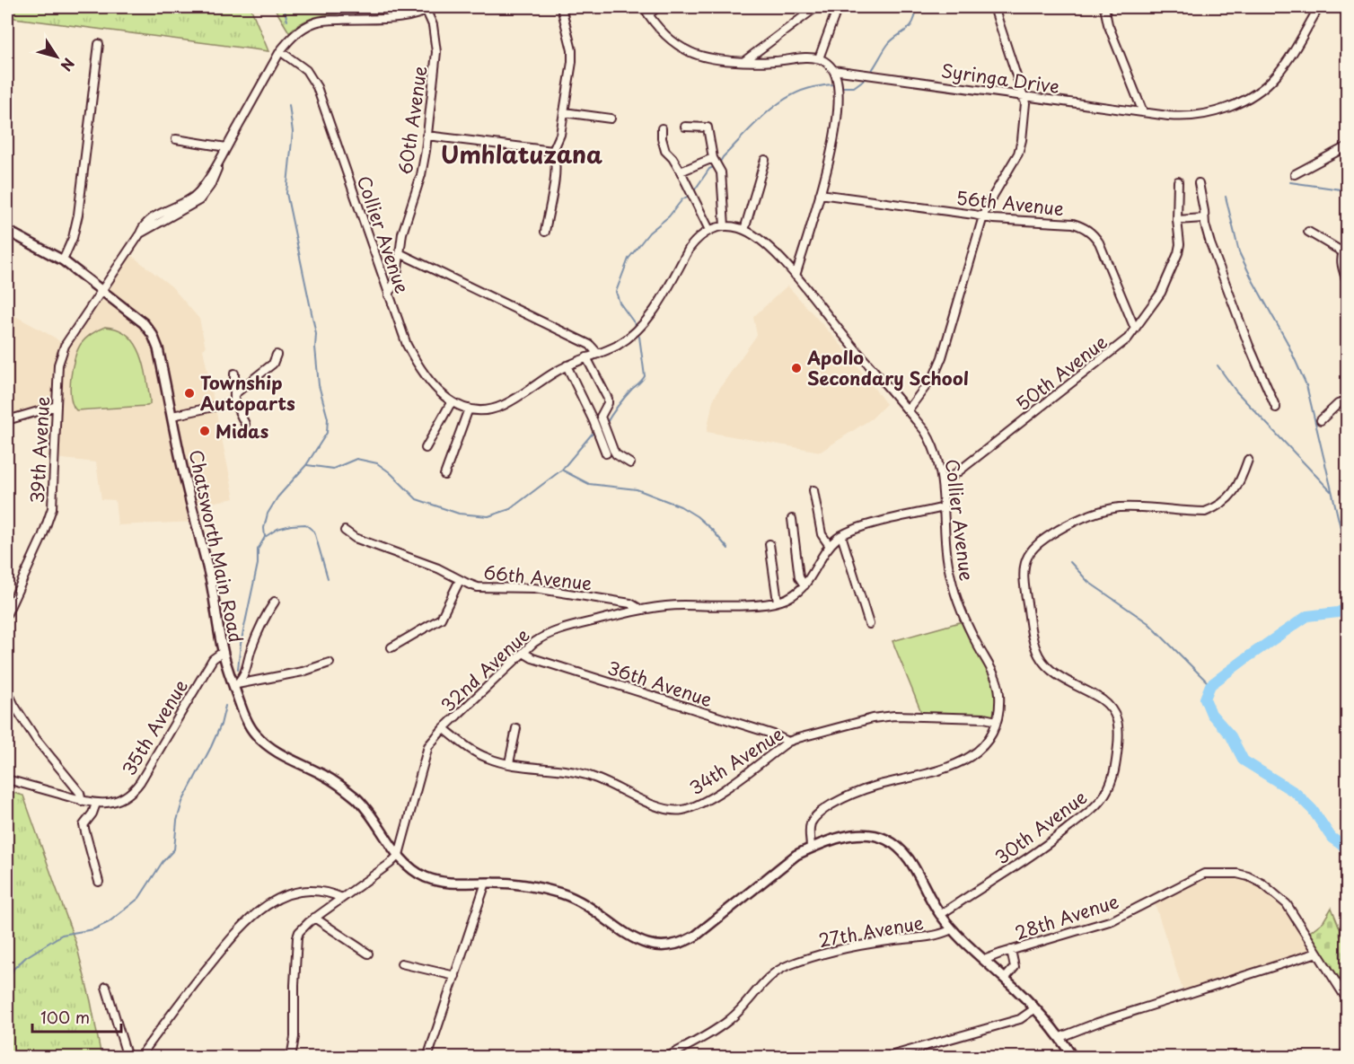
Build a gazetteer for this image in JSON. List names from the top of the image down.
{
  "streets": {
    "street": [
      "Syringa Drive",
      "60th Avenue",
      "56th Avenue",
      "Collier Avenue",
      "50th Avenue",
      "39th Avenue",
      "Chatsworth Main Road",
      "66th Avenue",
      "32nd Avenue",
      "36th Avenue",
      "35th Avenue",
      "34th Avenue",
      "30th Avenue",
      "28th Avenue",
      "27th Avenue"
    ]
  },
  "crossings": [
    ["60th Avenue", "Collier Avenue"],
    ["56th Avenue", "50th Avenue"],
    ["Collier Avenue", "50th Avenue"],
    ["Collier Avenue", "Chatsworth Main Road"],
    ["Collier Avenue", "32nd Avenue"],
    ["Collier Avenue", "34th Avenue"],
    ["39th Avenue", "Chatsworth Main Road"],
    ["Chatsworth Main Road", "32nd Avenue"],
    ["Chatsworth Main Road", "35th Avenue"],
    ["Chatsworth Main Road", "30th Avenue"],
    ["Chatsworth Main Road", "28th Avenue"],
    ["Chatsworth Main Road", "27th Avenue"],
    ["66th Avenue", "32nd Avenue"],
    ["32nd Avenue", "36th Avenue"],
    ["32nd Avenue", "34th Avenue"],
    ["36th Avenue", "34th Avenue"]
  ],
  "districts": ["Umhlatuzana"],
  "places": ["Apollo Secondary School", "Township Autoparts", "Midas"],
  "scale_bar": "100 m",
  "north": "bottom right"
}
